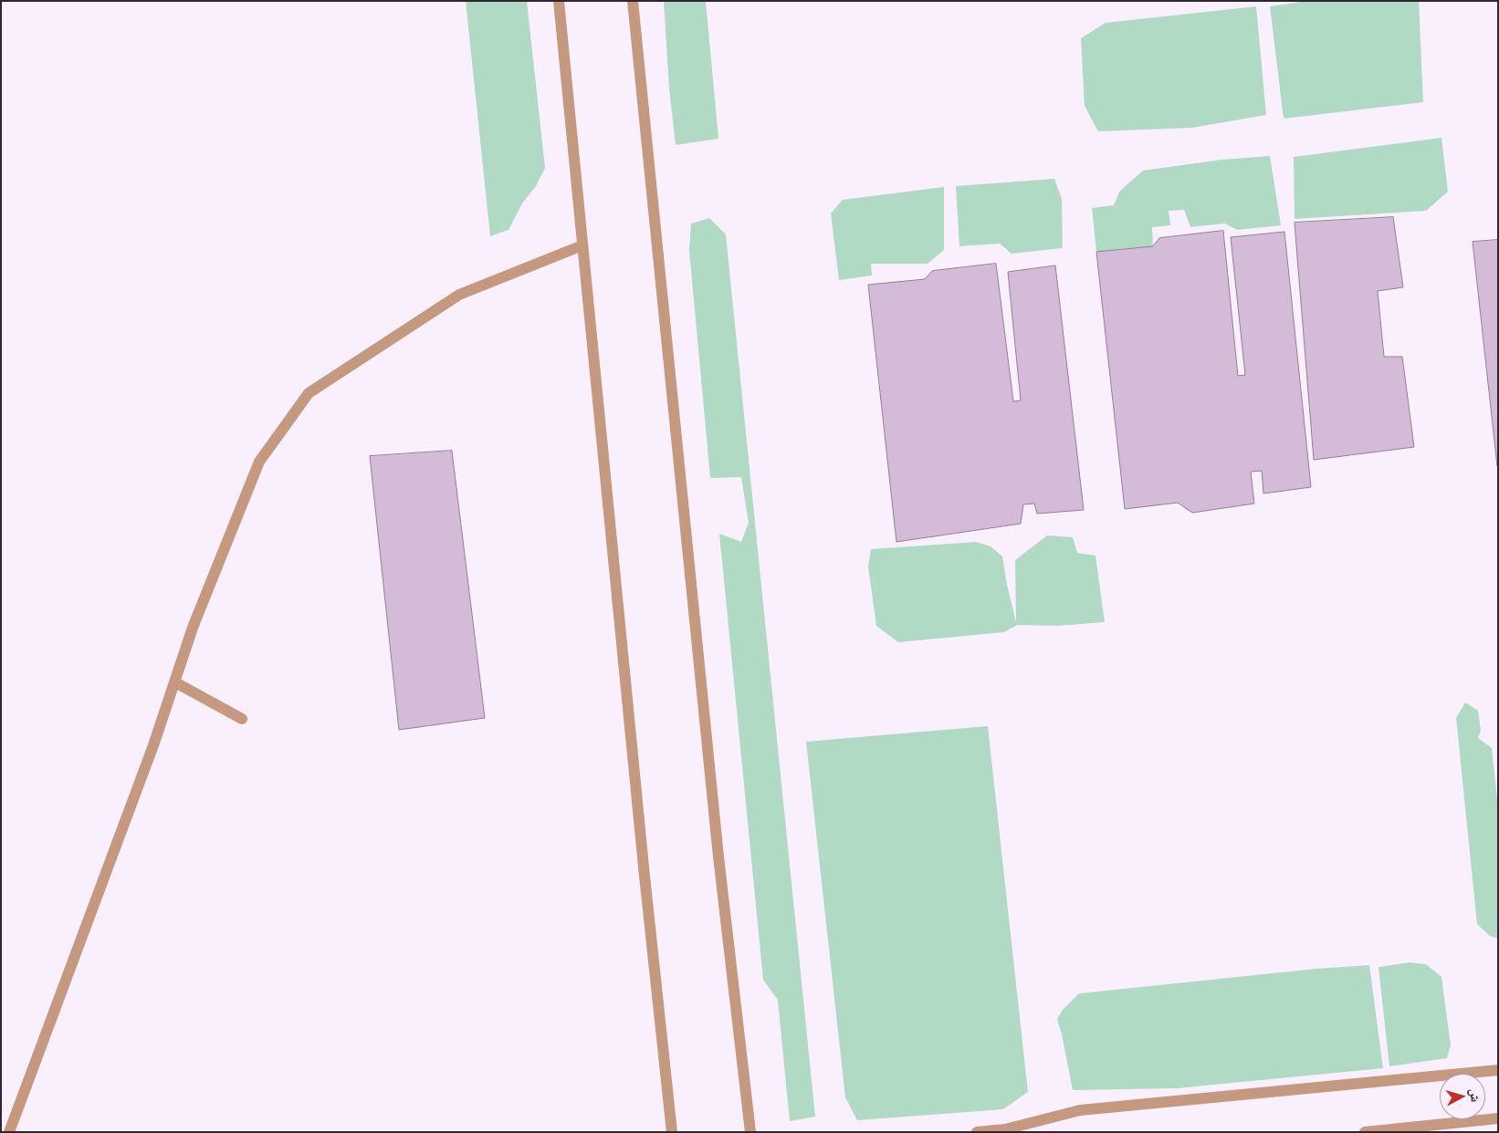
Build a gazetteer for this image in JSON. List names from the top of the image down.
{
  "north": "right"
}
